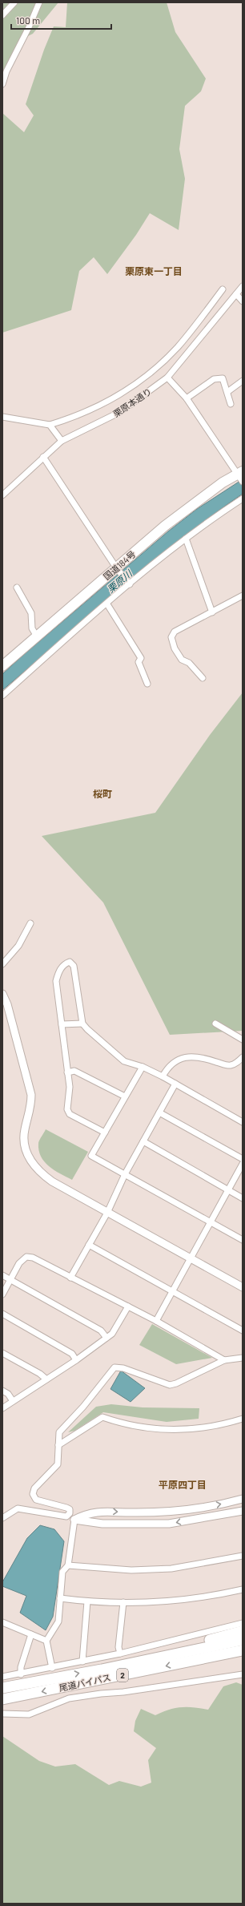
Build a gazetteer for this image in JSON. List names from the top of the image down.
{
  "streets": {
    "highway": ["国道184号", "2", "尾道バイパス"],
    "street": ["栗原本通り"]
  },
  "districts": ["栗原東一丁目", "桜町", "平原四丁目"],
  "water": ["栗原川"],
  "scale_bar": "100 m"
}
